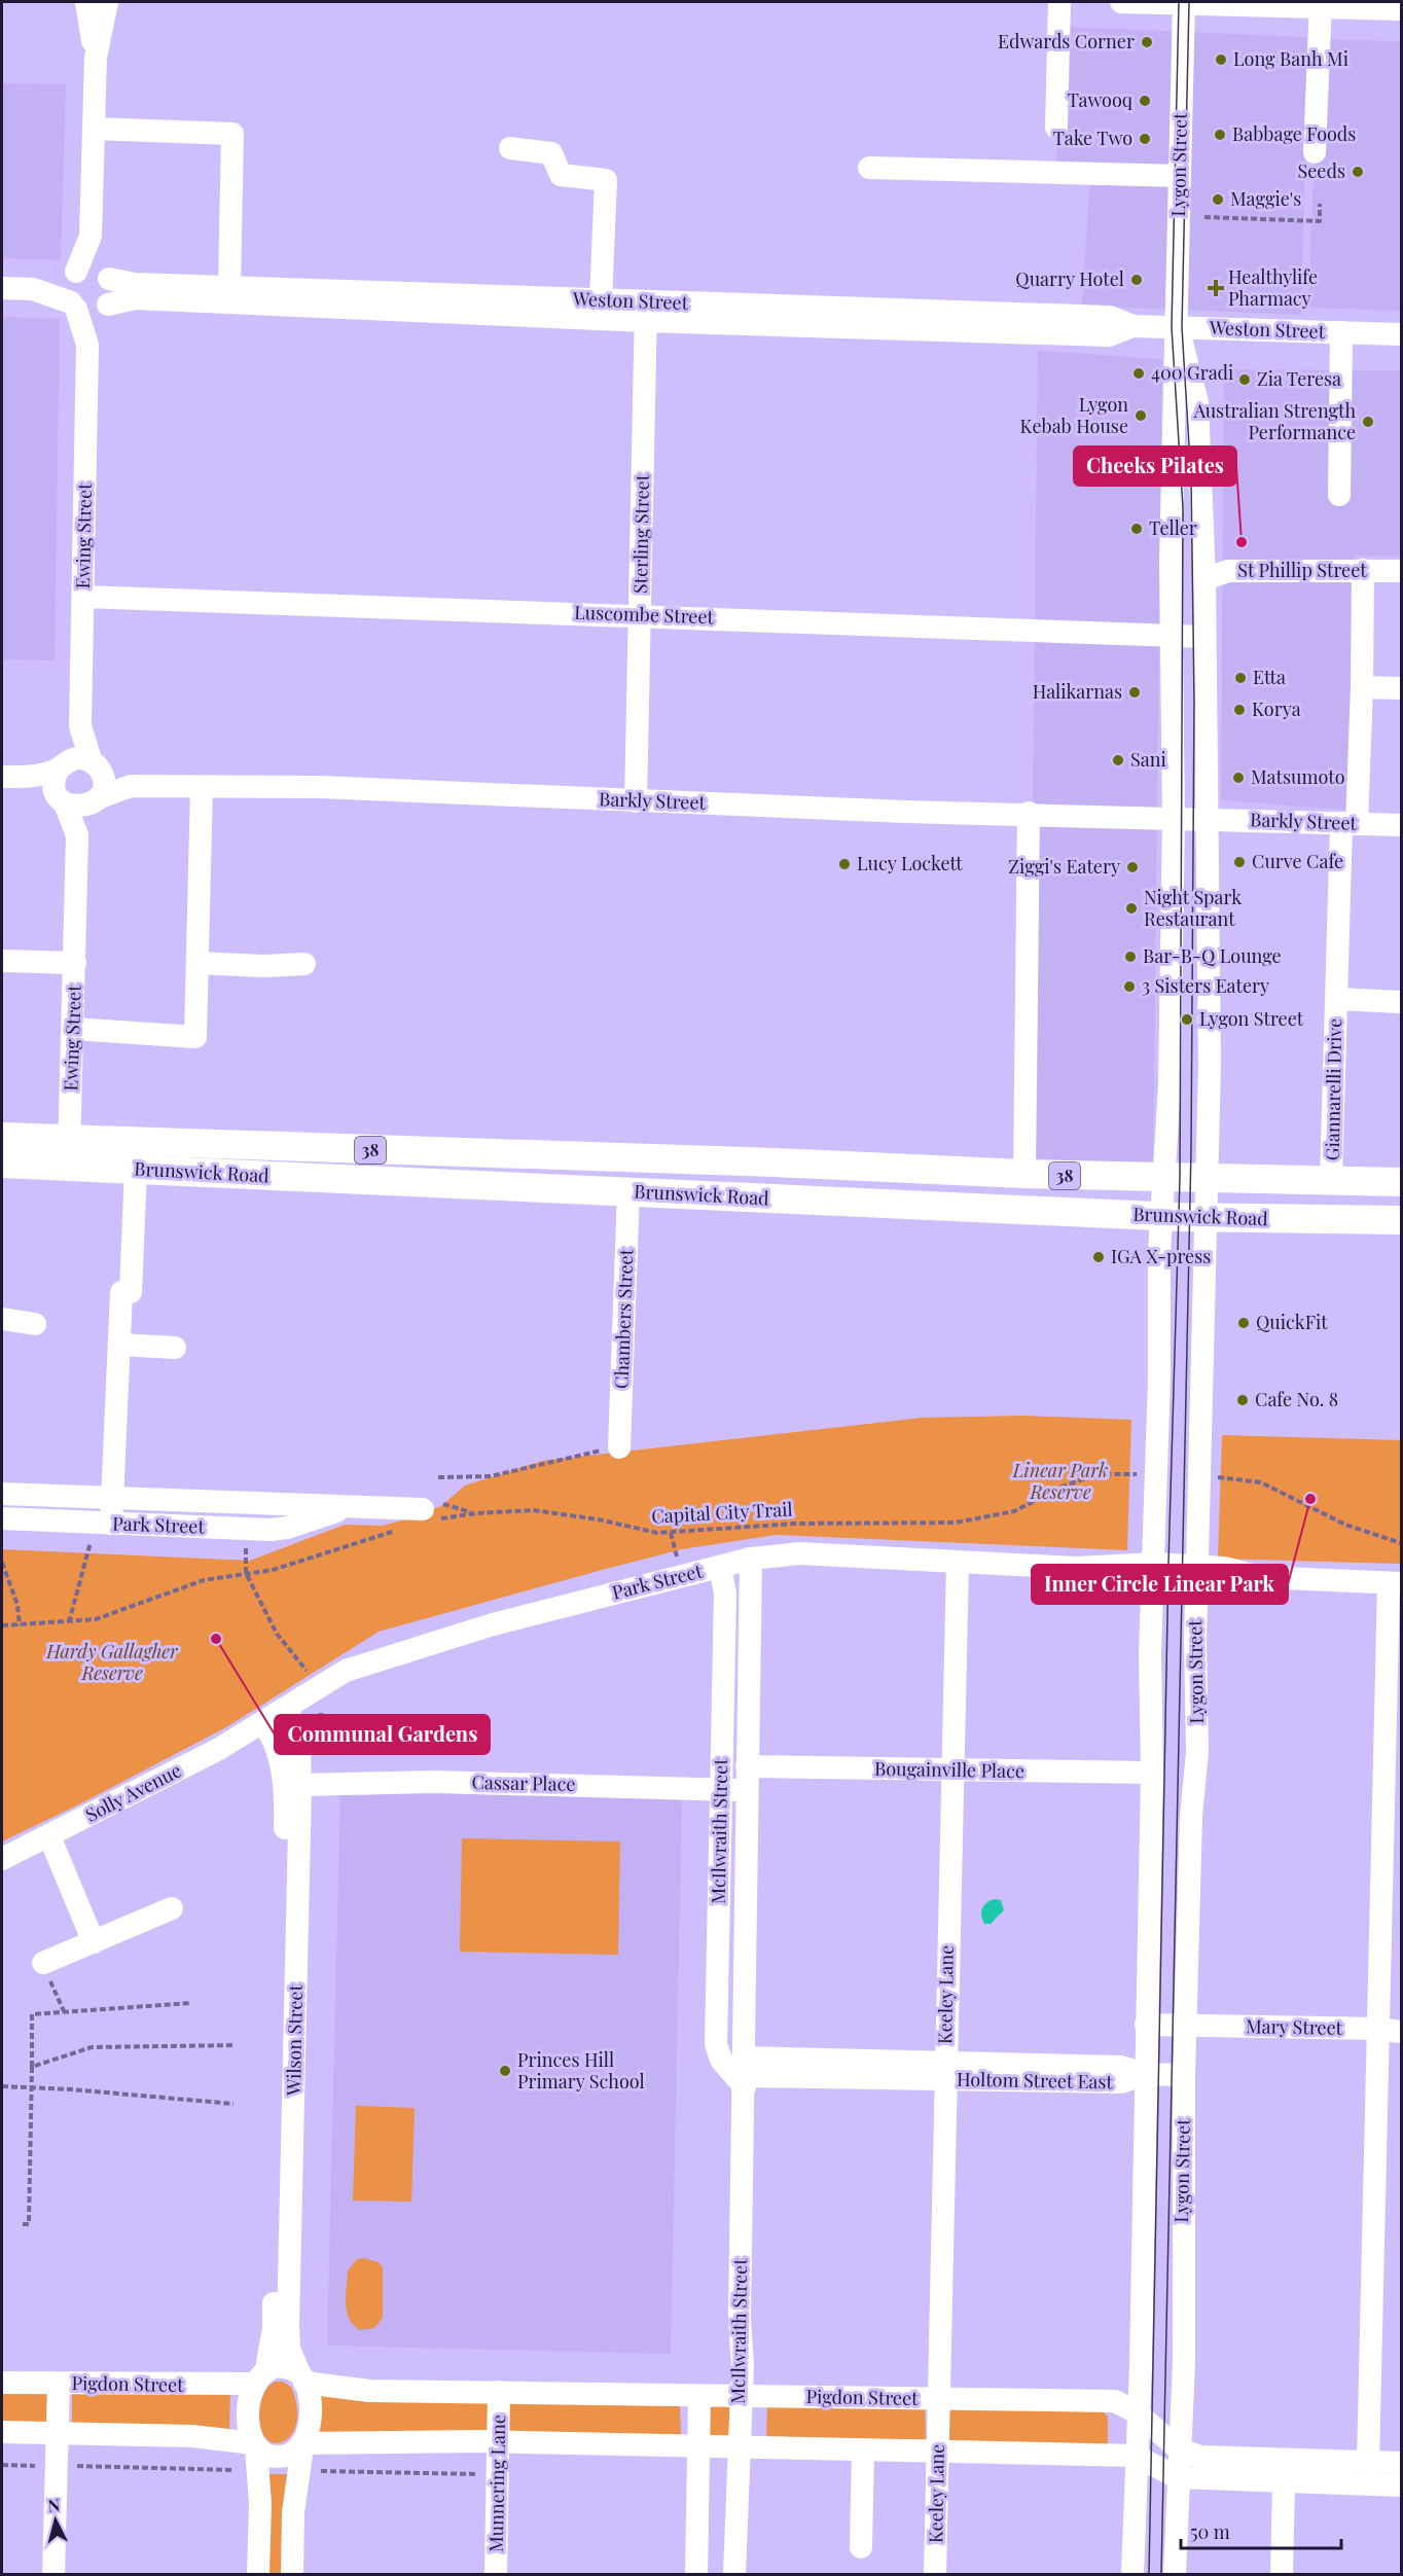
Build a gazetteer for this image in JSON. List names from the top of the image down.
{
  "streets": {
    "main road": ["38", "Brunswick Road"],
    "street": [
      "Lygon Street",
      "Weston Street",
      "Sterling Street",
      "Ewing Street",
      "St Phillip Street",
      "Luscombe Street",
      "Barkly Street",
      "Giannarelli Drive",
      "Chambers Street",
      "Park Street",
      "Bougainville Place",
      "Cassar Place",
      "Solly Avenue",
      "McIlwraith Street",
      "Keeley Lane",
      "Mary Street",
      "Wilson Street",
      "Holtom Street East",
      "Pigdon Street",
      "Munnering Lane"
    ],
    "path": ["Capital City Trail"]
  },
  "crossings": [
    ["Lygon Street", "Weston Street"],
    ["Lygon Street", "St Phillip Street"],
    ["Lygon Street", "Luscombe Street"],
    ["Lygon Street", "Barkly Street"],
    ["Lygon Street", "Brunswick Road"],
    ["Lygon Street", "Capital City Trail"],
    ["Lygon Street", "Park Street"],
    ["Lygon Street", "Bougainville Place"],
    ["Lygon Street", "Mary Street"],
    ["Lygon Street", "Holtom Street East"],
    ["Lygon Street", "Pigdon Street"],
    ["Weston Street", "Sterling Street"],
    ["Weston Street", "Ewing Street"],
    ["Sterling Street", "Luscombe Street"],
    ["Sterling Street", "Barkly Street"],
    ["Ewing Street", "Luscombe Street"],
    ["Ewing Street", "Barkly Street"],
    ["Ewing Street", "Brunswick Road"],
    ["St Phillip Street", "Giannarelli Drive"],
    ["Barkly Street", "Giannarelli Drive"],
    ["Giannarelli Drive", "Brunswick Road"],
    ["Brunswick Road", "Chambers Street"],
    ["Capital City Trail", "Park Street"],
    ["Park Street", "Solly Avenue"],
    ["Park Street", "McIlwraith Street"],
    ["Park Street", "Keeley Lane"],
    ["Park Street", "Wilson Street"],
    ["Bougainville Place", "McIlwraith Street"],
    ["Bougainville Place", "Keeley Lane"],
    ["Cassar Place", "McIlwraith Street"],
    ["Cassar Place", "Wilson Street"],
    ["Solly Avenue", "Wilson Street"],
    ["McIlwraith Street", "Holtom Street East"],
    ["McIlwraith Street", "Pigdon Street"],
    ["Keeley Lane", "Holtom Street East"],
    ["Keeley Lane", "Pigdon Street"],
    ["Wilson Street", "Pigdon Street"],
    ["Pigdon Street", "Munnering Lane"]
  ],
  "parks": ["Linear Park Reserve", "Hardy Gallagher Reserve"],
  "places": {
    "other": [
      "Edwards Corner",
      "Long Banh Mi",
      "Tawooq",
      "Babbage Foods",
      "Take Two",
      "Seeds",
      "Maggie's",
      "Quarry Hotel",
      "400 Gradi",
      "Zia Teresa",
      "Lygon Kebab House",
      "Australian Strength Performance",
      "Teller",
      "Cheeks Pilates",
      "Etta",
      "Halikarnas",
      "Korya",
      "Sani",
      "Matsumoto",
      "Curve Cafe",
      "Lucy Lockett",
      "Ziggi's Eatery",
      "Night Spark Restaurant",
      "Bar-B-Q Lounge",
      "3 Sisters Eatery",
      "Lygon Street",
      "IGA X-press",
      "QuickFit",
      "Cafe No. 8",
      "Inner Circle Linear Park",
      "Communal Gardens",
      "Princes Hill Primary School"
    ],
    "health": ["Healthylife Pharmacy"]
  },
  "scale_bar": "50 m",
  "north": "top"
}
